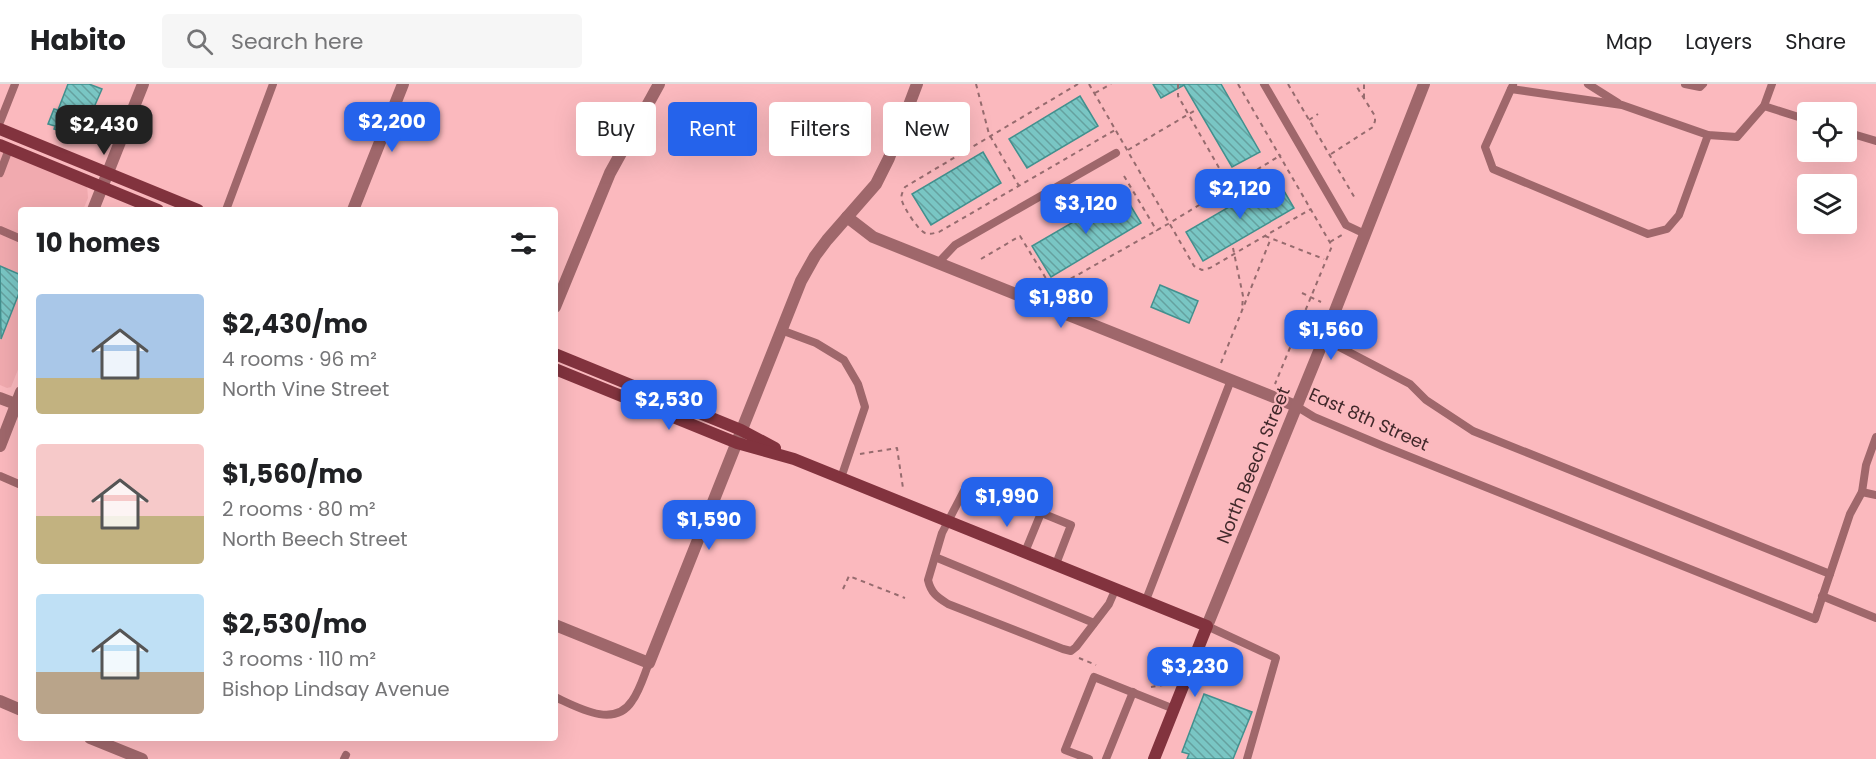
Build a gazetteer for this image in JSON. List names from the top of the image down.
{
  "streets": {
    "street": ["East 8th Street", "North Beech Street"]
  },
  "crossings": [
    ["East 8th Street", "North Beech Street"]
  ],
  "page": {
    "header": "Habito",
    "search": "Search here",
    "nav": ["Map", "Layers", "Share"],
    "price": [
      "$2,200",
      "$2,430",
      "$2,120",
      "$3,120",
      "$1,980",
      "$1,560",
      "$2,530",
      "$1,990",
      "$1,590",
      "$3,230"
    ],
    "chip": [
      "Buy",
      "Rent",
      "Filters",
      "New"
    ],
    "heading": "10 homes",
    "list": [
      {
        "name": "$2,430/mo",
        "note": "4 rooms · 96 m² · North Vine Street"
      },
      {
        "name": "$1,560/mo",
        "note": "2 rooms · 80 m² · North Beech Street"
      },
      {
        "name": "$2,530/mo",
        "note": "3 rooms · 110 m² · Bishop Lindsay Avenue"
      }
    ]
  }
}
